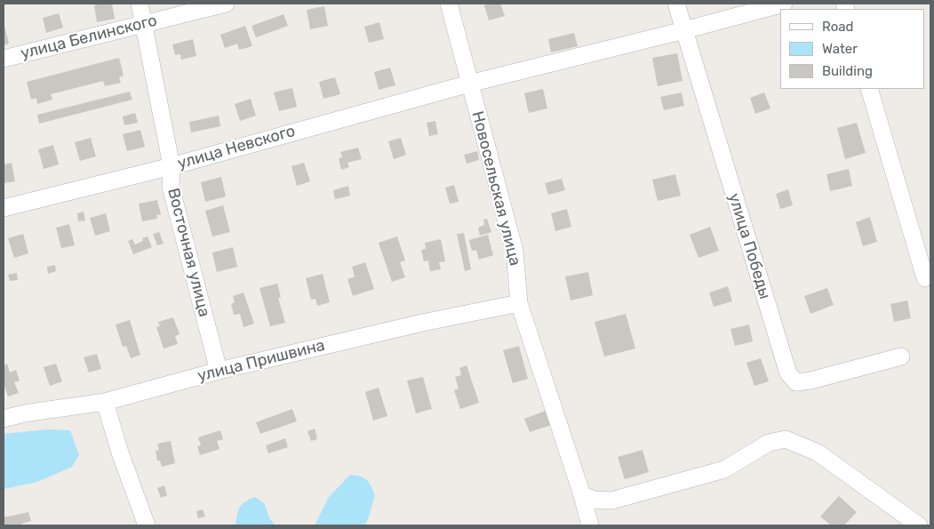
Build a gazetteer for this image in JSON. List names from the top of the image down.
{
  "streets": {
    "street": [
      "улица Белинского",
      "улица Невского",
      "Новосельская улица",
      "улица Победы",
      "Восточная улица",
      "улица Пришвина"
    ]
  },
  "crossings": [
    ["улица Белинского", "Восточная улица"],
    ["улица Невского", "Новосельская улица"],
    ["улица Невского", "улица Победы"],
    ["улица Невского", "Восточная улица"],
    ["Новосельская улица", "улица Пришвина"],
    ["Восточная улица", "улица Пришвина"]
  ],
  "legend": ["Road", "Water", "Building"]
}
